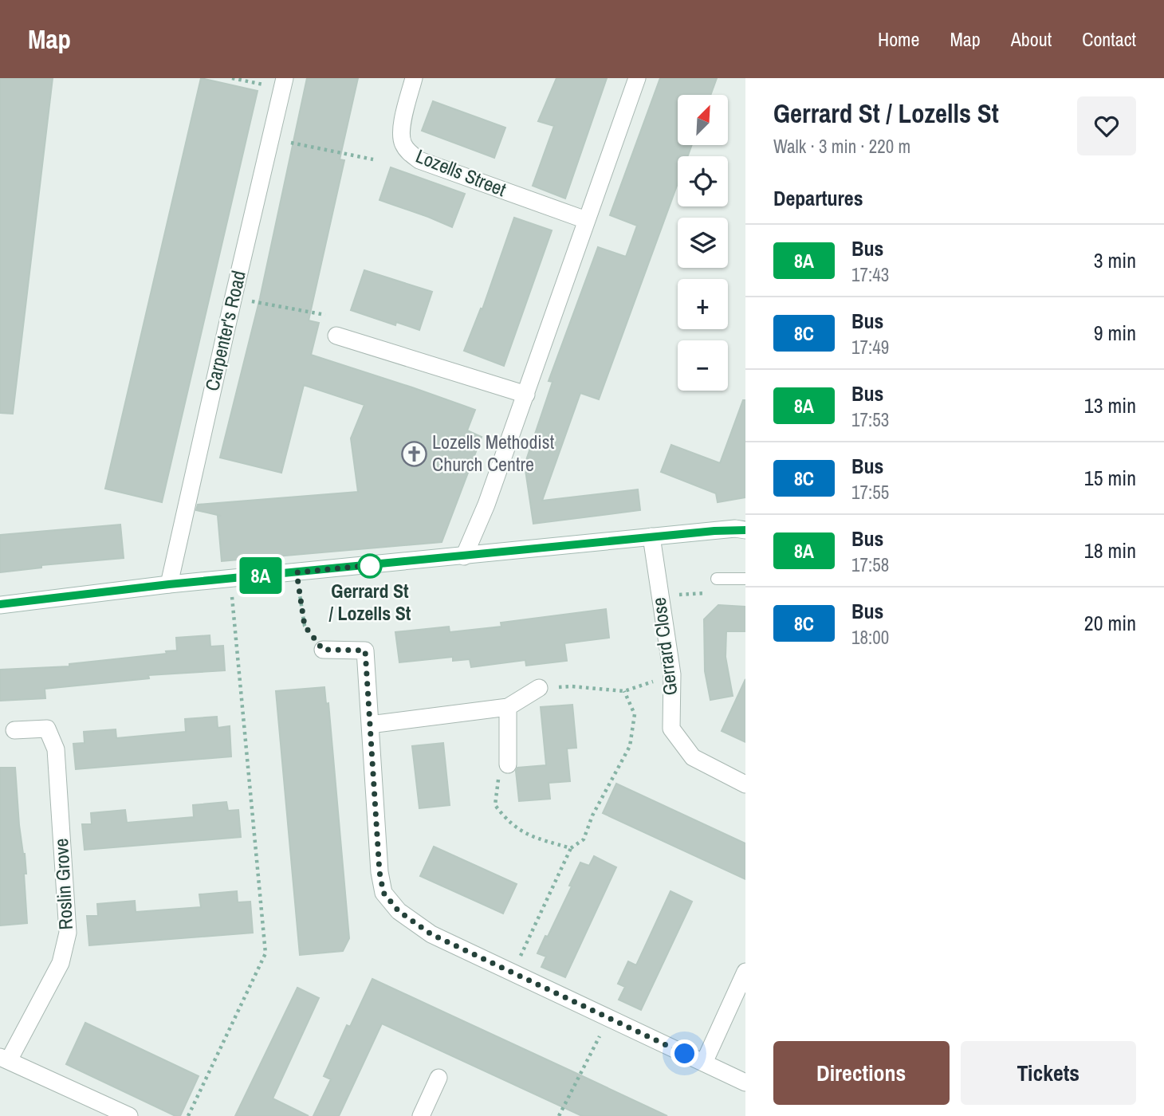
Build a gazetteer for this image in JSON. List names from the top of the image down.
{
  "streets": {
    "street": [
      "Lozells Street",
      "Carpenter's Road",
      "Gerrard Close",
      "Roslin Grove"
    ]
  },
  "places": {
    "church": ["Lozells Methodist Church Centre"],
    "other": ["Gerrard St / Lozells St"]
  },
  "lines": ["bus line 8A"],
  "north": "top right",
  "page": {
    "header": "Map",
    "nav": [
      "Home",
      "Map",
      "About",
      "Contact"
    ],
    "on_map": "8A",
    "heading": [
      ["Gerrard St / Lozells St", "Walk · 3 min · 220 m"],
      "Departures"
    ],
    "map_buttons": ["+", "−"],
    "list": [
      {
        "mark": "8A",
        "name": "Bus",
        "note": "17:43",
        "value": "3 min"
      },
      {
        "mark": "8C",
        "name": "Bus",
        "note": "17:49",
        "value": "9 min"
      },
      {
        "mark": "8A",
        "name": "Bus",
        "note": "17:53",
        "value": "13 min"
      },
      {
        "mark": "8C",
        "name": "Bus",
        "note": "17:55",
        "value": "15 min"
      },
      {
        "mark": "8A",
        "name": "Bus",
        "note": "17:58",
        "value": "18 min"
      },
      {
        "mark": "8C",
        "name": "Bus",
        "note": "18:00",
        "value": "20 min"
      }
    ],
    "buttons": ["Directions", "Tickets"]
  }
}
